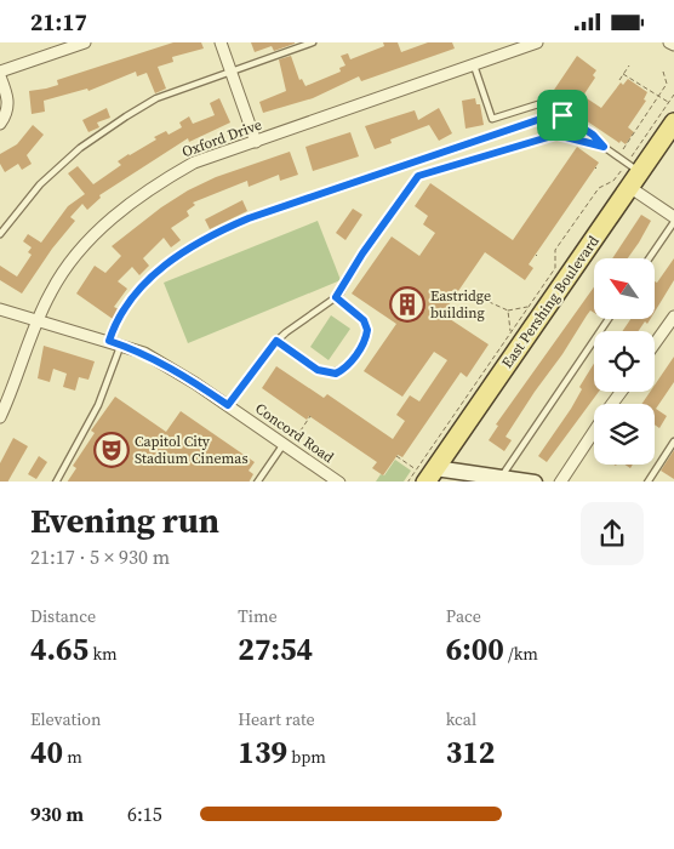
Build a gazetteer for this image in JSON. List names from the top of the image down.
{
  "streets": {
    "main road": ["East Pershing Boulevard"],
    "street": ["Oxford Drive", "Concord Road"]
  },
  "crossings": [
    ["Oxford Drive", "Concord Road"]
  ],
  "places": {
    "building": ["Eastridge building"],
    "theatre": ["Capitol City Stadium Cinemas"]
  },
  "north": "top left",
  "page": {
    "status": "21:17",
    "heading": ["Evening run", "21:17 · 5 × 930 m"],
    "stats": [
      ["Distance", "4.65 km"],
      ["Time", "27:54"],
      ["Pace", "6:00 /km"],
      ["Elevation", "40 m"],
      ["Heart rate", "139 bpm"],
      ["kcal", "312"]
    ],
    "list": [
      {
        "name": "930 m",
        "note": "6:15"
      }
    ]
  }
}
